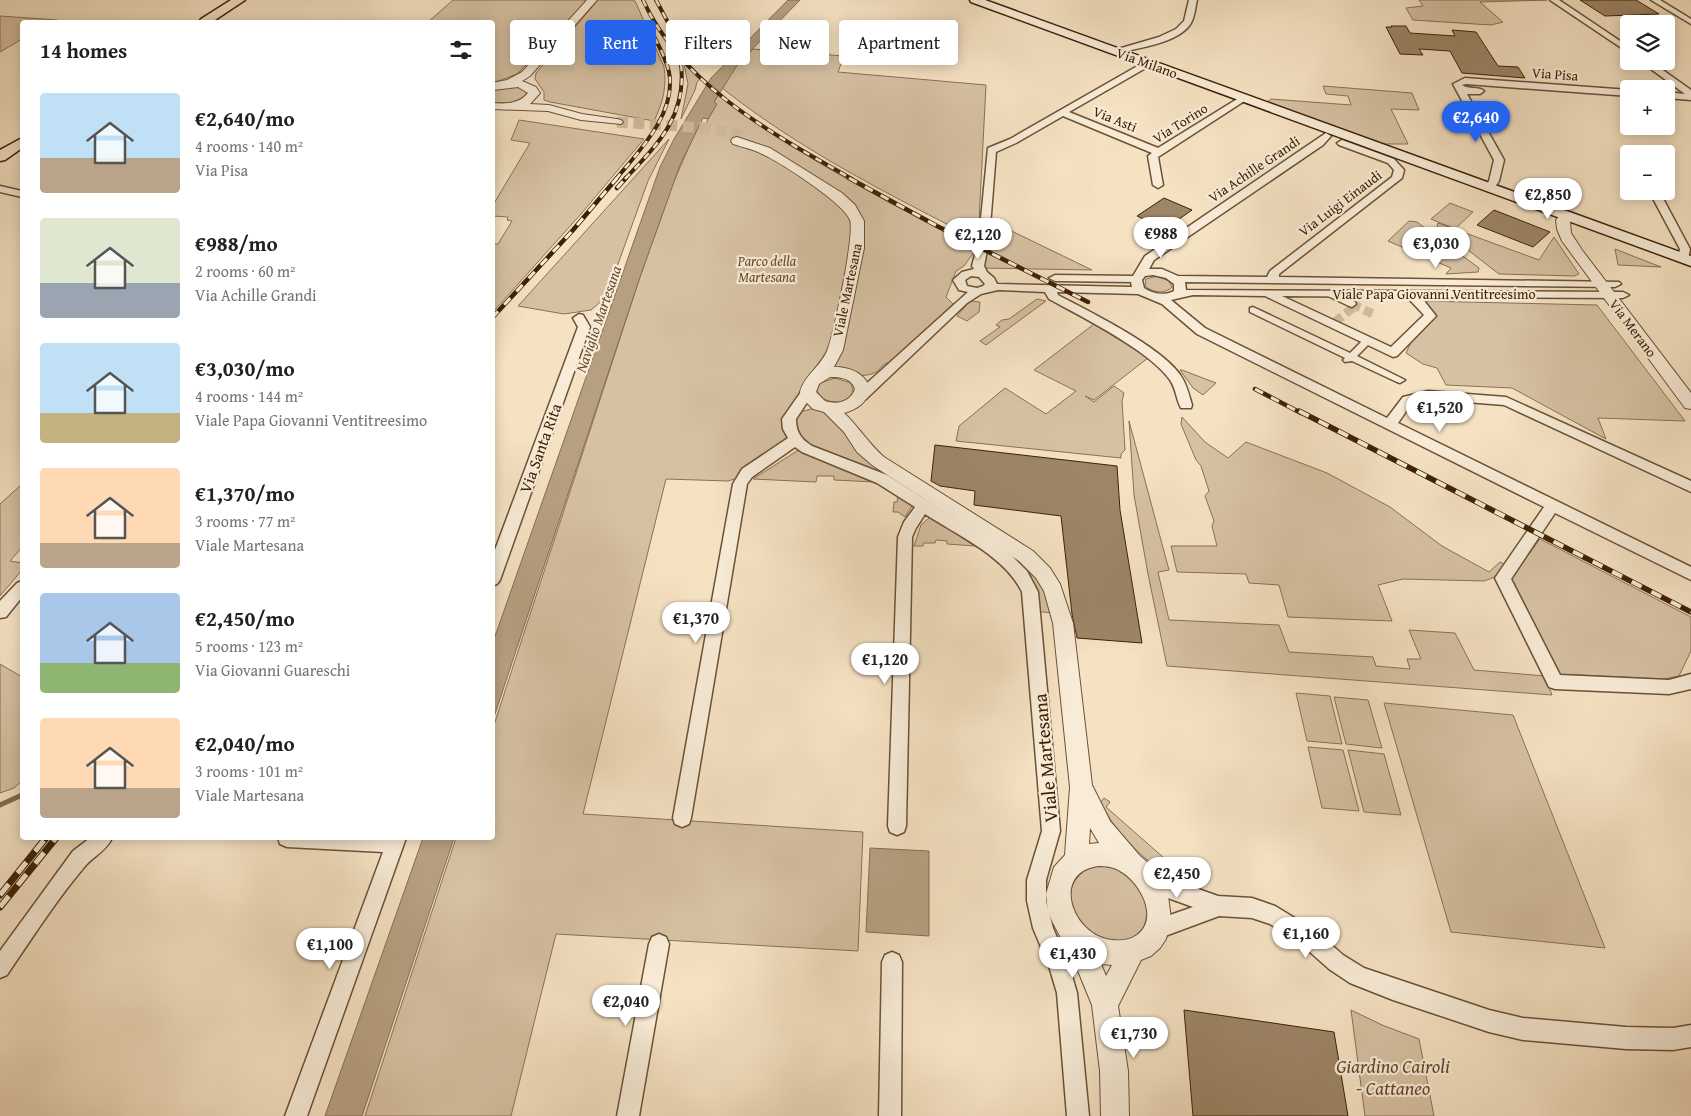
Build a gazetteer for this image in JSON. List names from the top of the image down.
{
  "streets": {
    "main road": ["Via Milano"],
    "street": [
      "Via Pisa",
      "Via Asti",
      "Via Torino",
      "Via Achille Grandi",
      "Via Luigi Einaudi",
      "Viale Martesana",
      "Viale Papa Giovanni Ventitreesimo",
      "Via Merano",
      "Via Santa Rita"
    ]
  },
  "crossings": [
    ["Via Milano", "Via Pisa"],
    ["Via Milano", "Via Asti"],
    ["Via Milano", "Via Torino"],
    ["Via Milano", "Via Achille Grandi"],
    ["Via Milano", "Via Luigi Einaudi"],
    ["Via Milano", "Via Merano"],
    ["Via Asti", "Via Torino"],
    ["Via Achille Grandi", "Via Luigi Einaudi"],
    ["Via Achille Grandi", "Viale Papa Giovanni Ventitreesimo"],
    ["Via Luigi Einaudi", "Viale Papa Giovanni Ventitreesimo"],
    ["Viale Papa Giovanni Ventitreesimo", "Via Merano"]
  ],
  "water": ["Naviglio Martesana"],
  "parks": ["Parco della Martesana", "Giardino Cairoli - Cattaneo"],
  "page": {
    "map_buttons": ["+", "−"],
    "chip": [
      "Buy",
      "Rent",
      "Filters",
      "New",
      "Apartment"
    ],
    "heading": "14 homes",
    "list": [
      {
        "name": "€2,640/mo",
        "note": "4 rooms · 140 m² · Via Pisa"
      },
      {
        "name": "€988/mo",
        "note": "2 rooms · 60 m² · Via Achille Grandi"
      },
      {
        "name": "€3,030/mo",
        "note": "4 rooms · 144 m² · Viale Papa Giovanni Ventitreesimo"
      },
      {
        "name": "€1,370/mo",
        "note": "3 rooms · 77 m² · Viale Martesana"
      },
      {
        "name": "€2,450/mo",
        "note": "5 rooms · 123 m² · Via Giovanni Guareschi"
      },
      {
        "name": "€2,040/mo",
        "note": "3 rooms · 101 m² · Viale Martesana"
      }
    ],
    "price": [
      "€2,640",
      "€2,850",
      "€988",
      "€2,120",
      "€3,030",
      "€1,520",
      "€1,370",
      "€1,120",
      "€2,450",
      "€1,160",
      "€1,100",
      "€1,430",
      "€2,040",
      "€1,730"
    ]
  }
}
